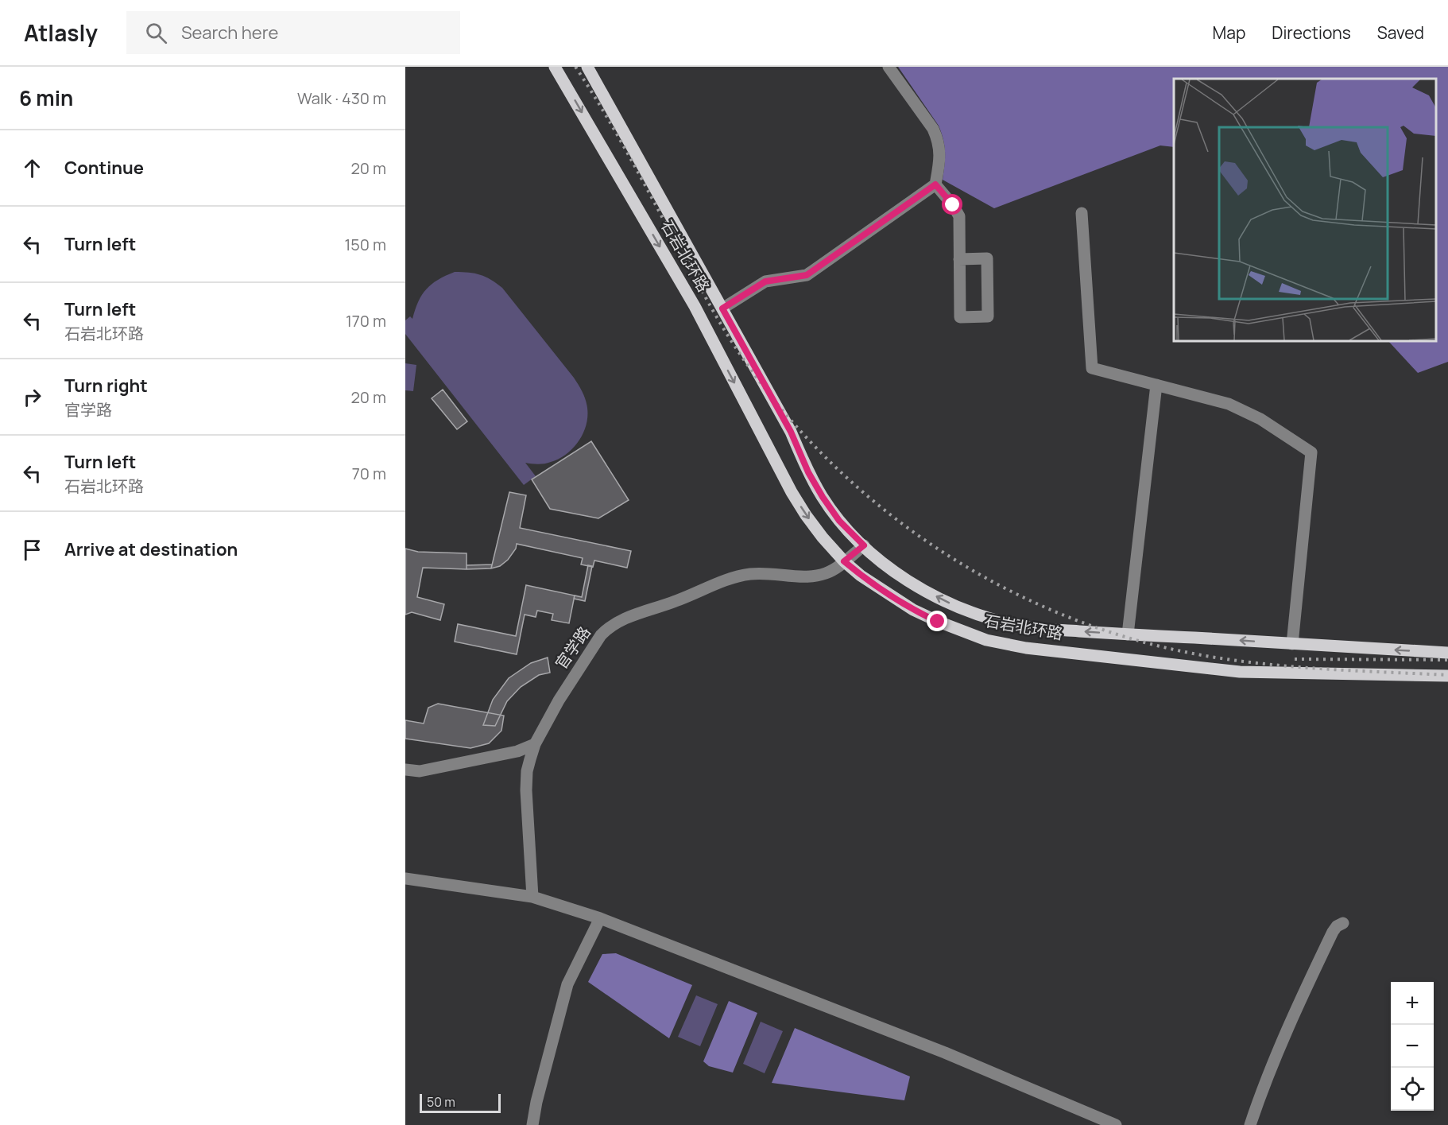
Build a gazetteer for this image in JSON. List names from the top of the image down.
{
  "streets": {
    "main road": ["石岩北环路"],
    "street": ["官学路"]
  },
  "crossings": [
    ["石岩北环路", "官学路"]
  ],
  "scale_bar": "50 m",
  "page": {
    "header": "Atlasly",
    "search": "Search here",
    "nav": ["Map", "Directions", "Saved"],
    "heading": ["6 min", "Walk · 430 m"],
    "list": [
      ["Continue", "20 m"],
      ["Turn left", "150 m"],
      ["Turn left", "石岩北环路", "170 m"],
      ["Turn right", "官学路", "20 m"],
      ["Turn left", "石岩北环路", "70 m"],
      "Arrive at destination"
    ],
    "map_buttons": ["+", "−"],
    "scale": "50 m"
  }
}
